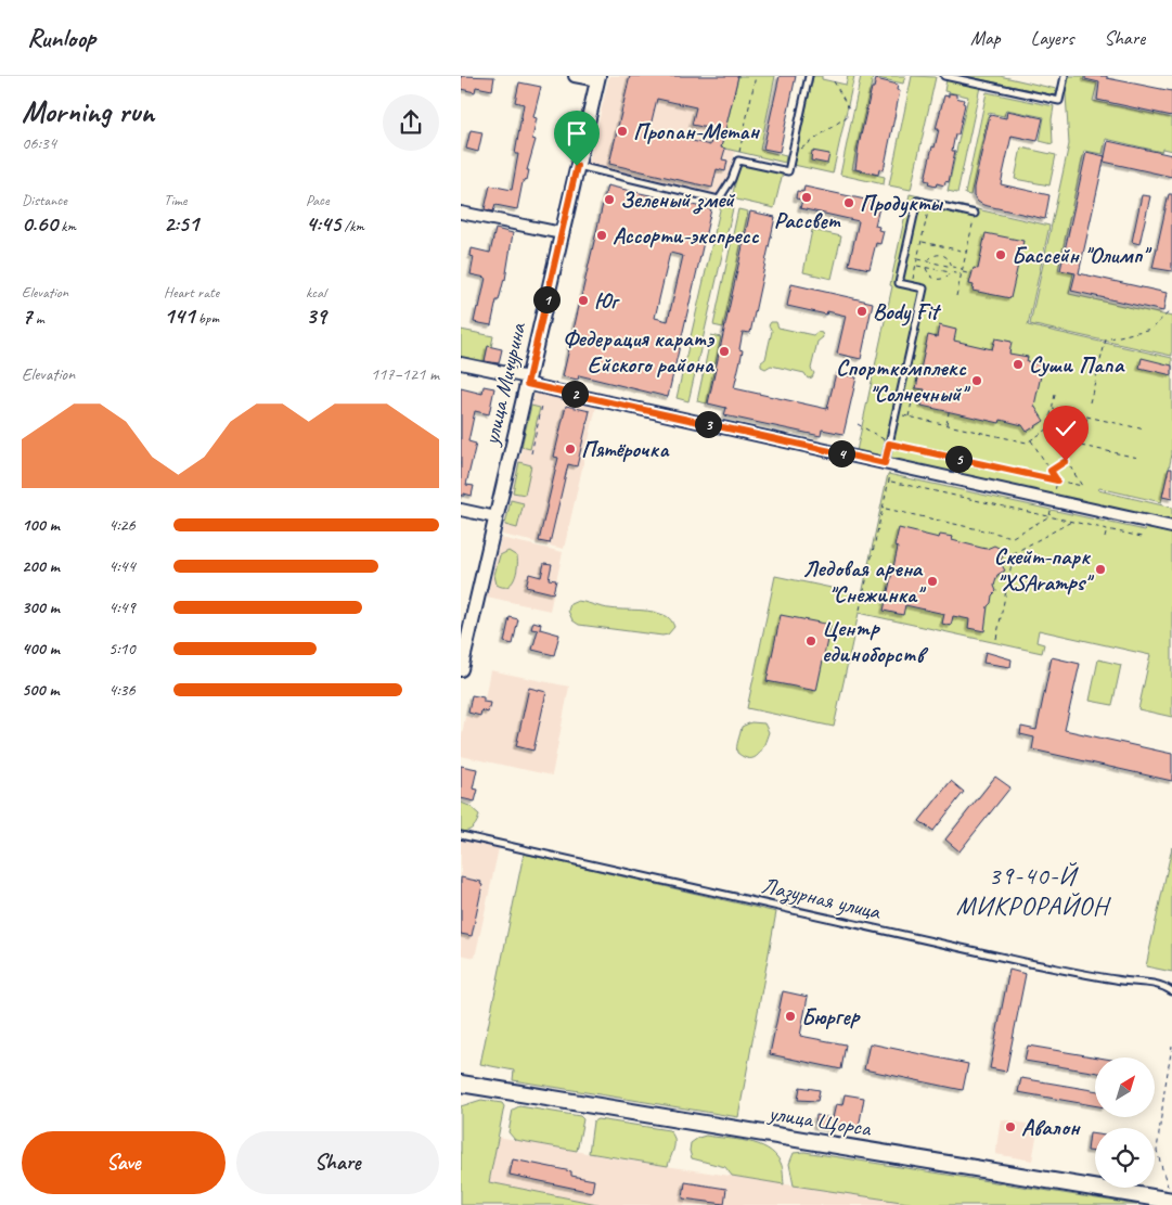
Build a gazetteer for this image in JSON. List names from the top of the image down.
{
  "streets": {
    "main road": ["улица Щорса"],
    "street": ["улица Мичурина"],
    "lane": ["Лазурная улица"]
  },
  "districts": ["39-40-Й МИКРОРАЙОН"],
  "places": [
    "Пропан-Метан",
    "Рассвет",
    "Зеленый змей",
    "Продукты",
    "Ассорти-экспресс",
    "Бассейн \"Олимп\"",
    "Юг",
    "Body Fit",
    "Федерация каратэ Ейского района",
    "Суши Папа",
    "Спорткомплекс \"Солнечный\"",
    "Пятёрочка",
    "Скейт-парк \"XSAramps\"",
    "Ледовая арена \"Снежинка\"",
    "Центр единоборств",
    "Бюргер",
    "Авалон"
  ],
  "north": "top right",
  "page": {
    "header": "Runloop",
    "nav": ["Map", "Layers", "Share"],
    "heading": ["Morning run", "06:34"],
    "stats": [
      ["Distance", "0.60 km"],
      ["Time", "2:51"],
      ["Pace", "4:45 /km"],
      ["Elevation", "7 m"],
      ["Heart rate", "141 bpm"],
      ["kcal", "39"]
    ],
    "pins": [
      "1",
      "2",
      "3",
      "4",
      "5"
    ],
    "chart": ["Elevation", "117–121 m"],
    "list": [
      {
        "name": "100 m",
        "note": "4:26"
      },
      {
        "name": "200 m",
        "note": "4:44"
      },
      {
        "name": "300 m",
        "note": "4:49"
      },
      {
        "name": "400 m",
        "note": "5:10"
      },
      {
        "name": "500 m",
        "note": "4:36"
      }
    ],
    "buttons": ["Save", "Share"]
  }
}
